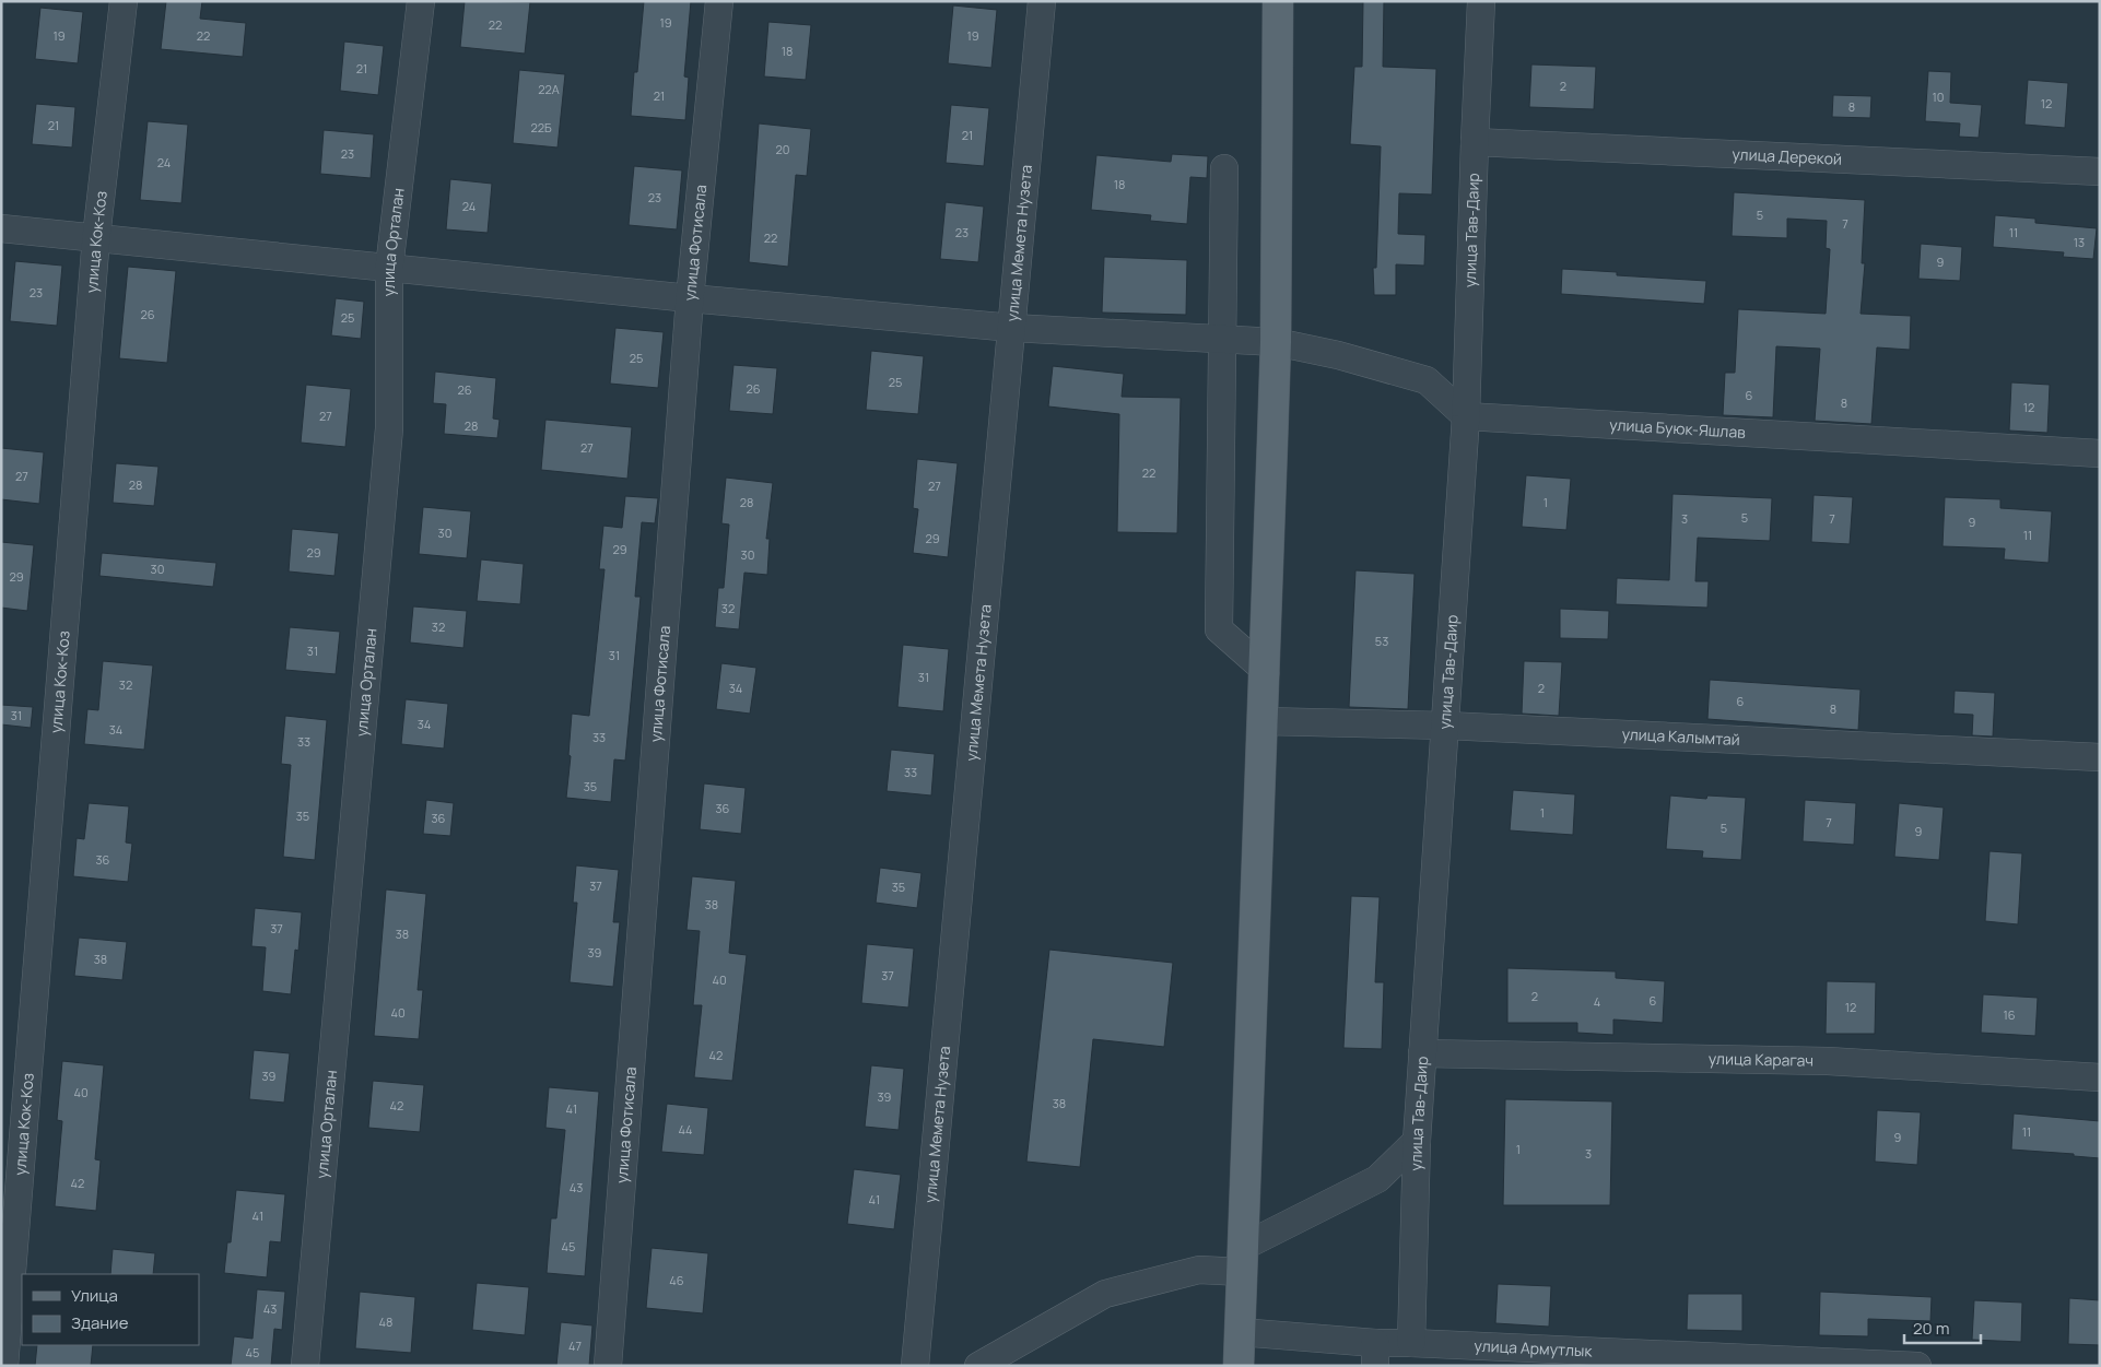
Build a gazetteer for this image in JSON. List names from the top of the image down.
{
  "streets": {
    "street": [
      "улица Дерекой",
      "улица Тав-Даир",
      "улица Кок-Коз",
      "улица Орталан",
      "улица Фотисала",
      "улица Мемета Нузета",
      "улица Буюк-Яшлав",
      "улица Калымтай",
      "улица Карагач",
      "улица Армутлык"
    ]
  },
  "crossings": [
    ["улица Дерекой", "улица Тав-Даир"],
    ["улица Тав-Даир", "улица Буюк-Яшлав"],
    ["улица Тав-Даир", "улица Калымтай"],
    ["улица Тав-Даир", "улица Карагач"],
    ["улица Тав-Даир", "улица Армутлык"]
  ],
  "house_numbers": [
    "19",
    "22",
    "19",
    "22",
    "19",
    "18",
    "21",
    "2",
    "22А",
    "21",
    "10",
    "12",
    "8",
    "21",
    "22Б",
    "21",
    "20",
    "23",
    "24",
    "18",
    "23",
    "24",
    "5",
    "7",
    "23",
    "11",
    "22",
    "13",
    "9",
    "23",
    "26",
    "25",
    "25",
    "25",
    "26",
    "26",
    "6",
    "8",
    "12",
    "27",
    "28",
    "27",
    "22",
    "27",
    "28",
    "27",
    "28",
    "1",
    "5",
    "3",
    "7",
    "9",
    "30",
    "11",
    "29",
    "29",
    "29",
    "30",
    "30",
    "29",
    "32",
    "32",
    "53",
    "31",
    "31",
    "31",
    "32",
    "34",
    "2",
    "6",
    "8",
    "31",
    "34",
    "34",
    "33",
    "33",
    "33",
    "35",
    "36",
    "1",
    "35",
    "36",
    "7",
    "5",
    "9",
    "36",
    "37",
    "35",
    "38",
    "37",
    "38",
    "39",
    "38",
    "37",
    "40",
    "2",
    "6",
    "4",
    "12",
    "40",
    "16",
    "42",
    "39",
    "40",
    "39",
    "38",
    "42",
    "41",
    "44",
    "11",
    "9",
    "1",
    "3",
    "42",
    "43",
    "41",
    "41",
    "45",
    "46",
    "43",
    "48",
    "47",
    "45"
  ],
  "legend": ["Улица", "Здание"],
  "scale_bar": "20 m"
}
